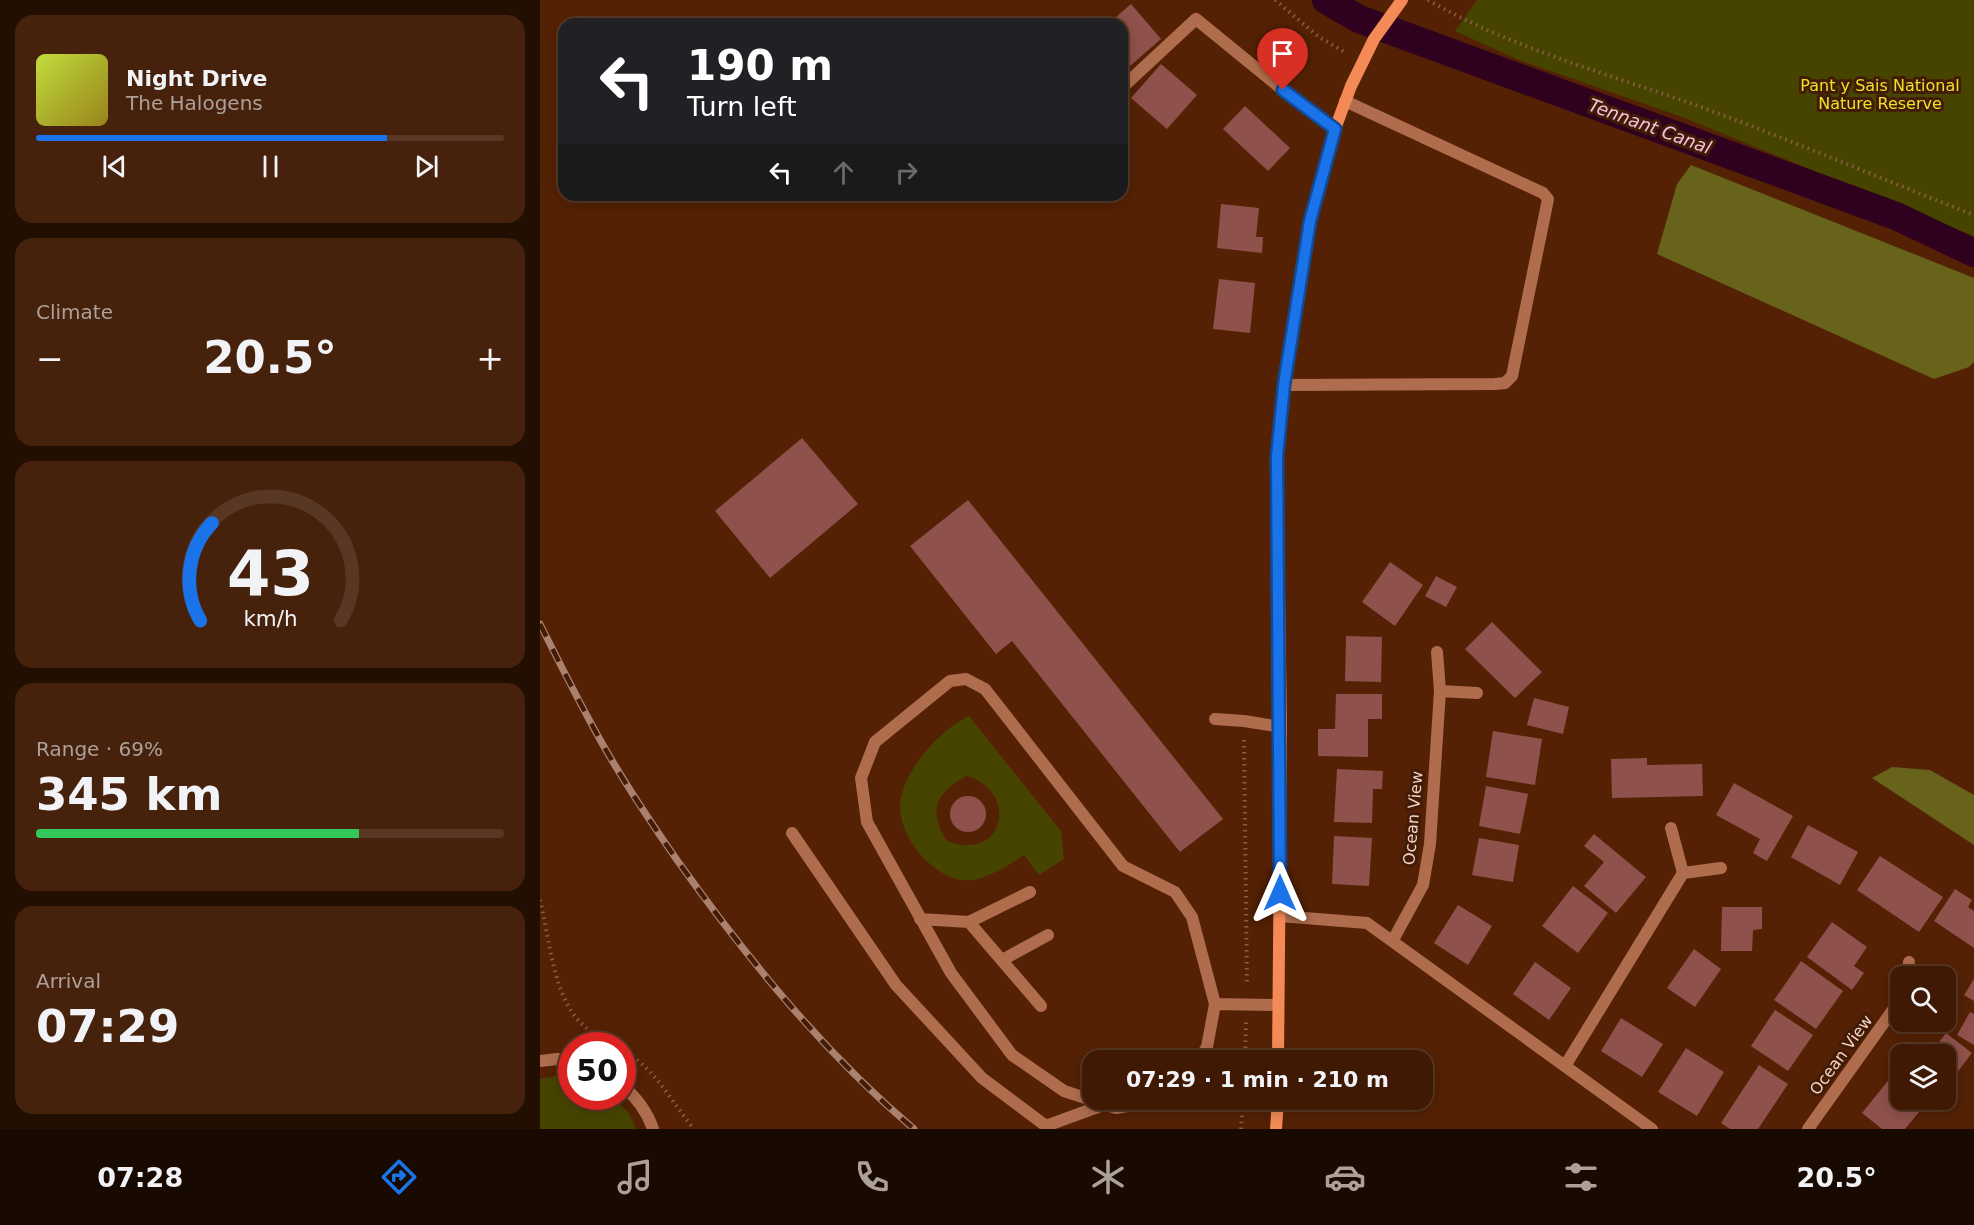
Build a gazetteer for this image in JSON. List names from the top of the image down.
{
  "streets": {
    "street": ["Ocean View"]
  },
  "water": ["Tennant Canal"],
  "parks": ["Pant y Sais National Nature Reserve"],
  "page": {
    "turn": ["190 m", "Turn left"],
    "song": ["Night Drive", "The Halogens"],
    "tile": [
      "Climate",
      ["Range · 69%", "345 km"],
      ["Arrival", "07:29"]
    ],
    "heat": ["−", "20.5°", "+"],
    "limit": "50",
    "trip": "07:29 · 1 min · 210 m",
    "tabs": ["07:28", "20.5°"],
    "gauge": ["43", "km/h"]
  }
}
